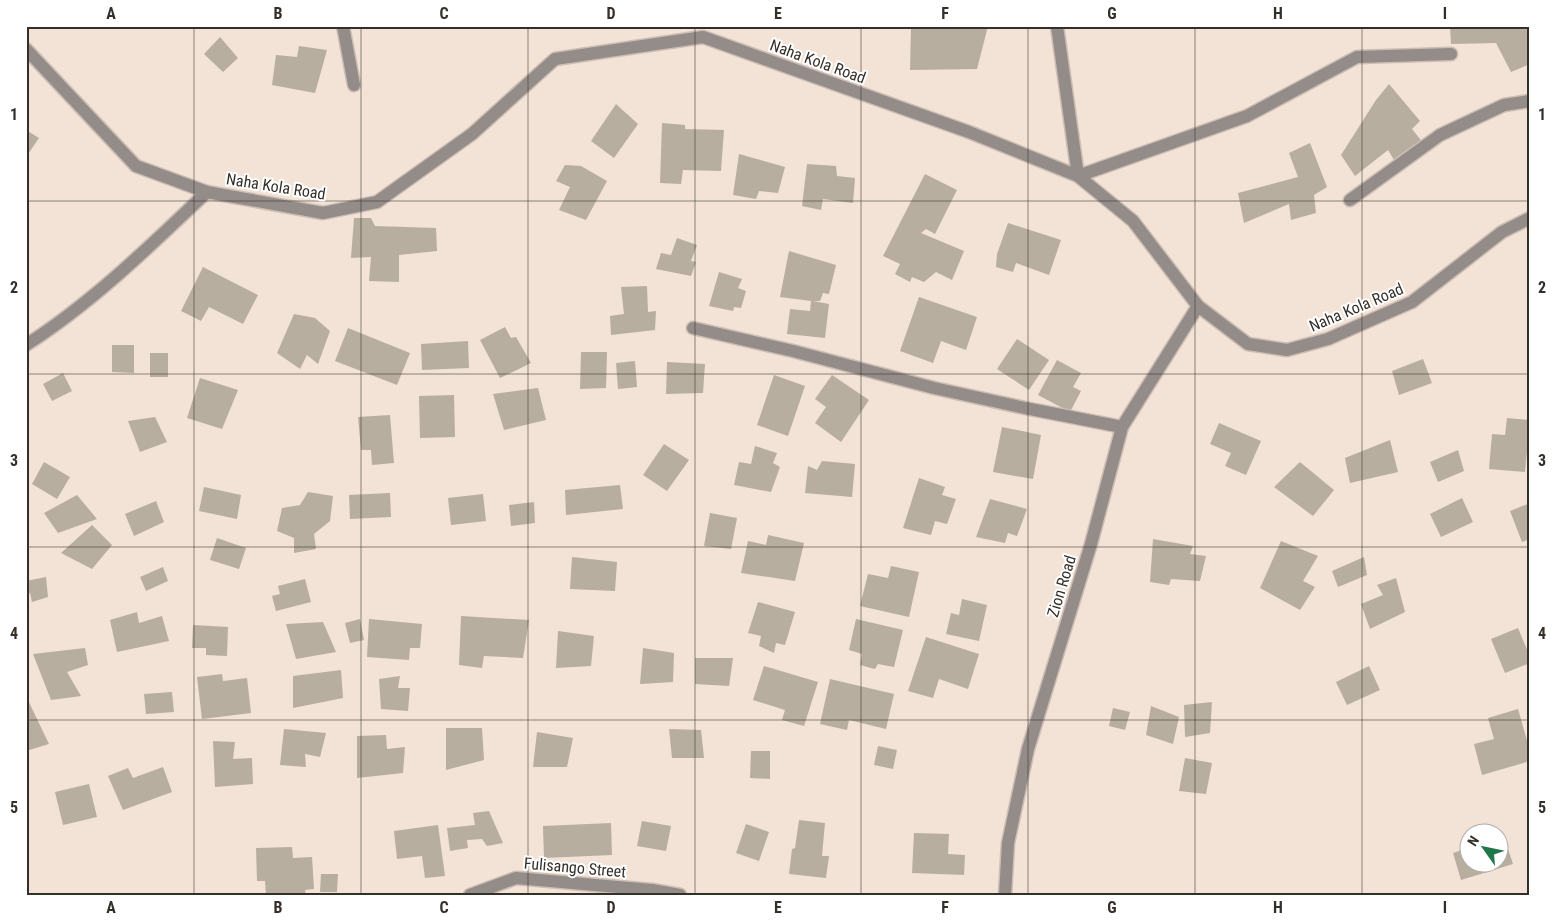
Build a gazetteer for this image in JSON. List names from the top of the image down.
{
  "streets": {
    "street": ["Naha Kola Road", "Zion Road", "Fulisango Street"]
  },
  "crossings": [
    ["Naha Kola Road", "Zion Road"]
  ],
  "north": "top left",
  "grid": {
    "columns": [
      "A",
      "B",
      "C",
      "D",
      "E",
      "F",
      "G",
      "H",
      "I"
    ],
    "rows": [
      "1",
      "2",
      "3",
      "4",
      "5"
    ]
  }
}
